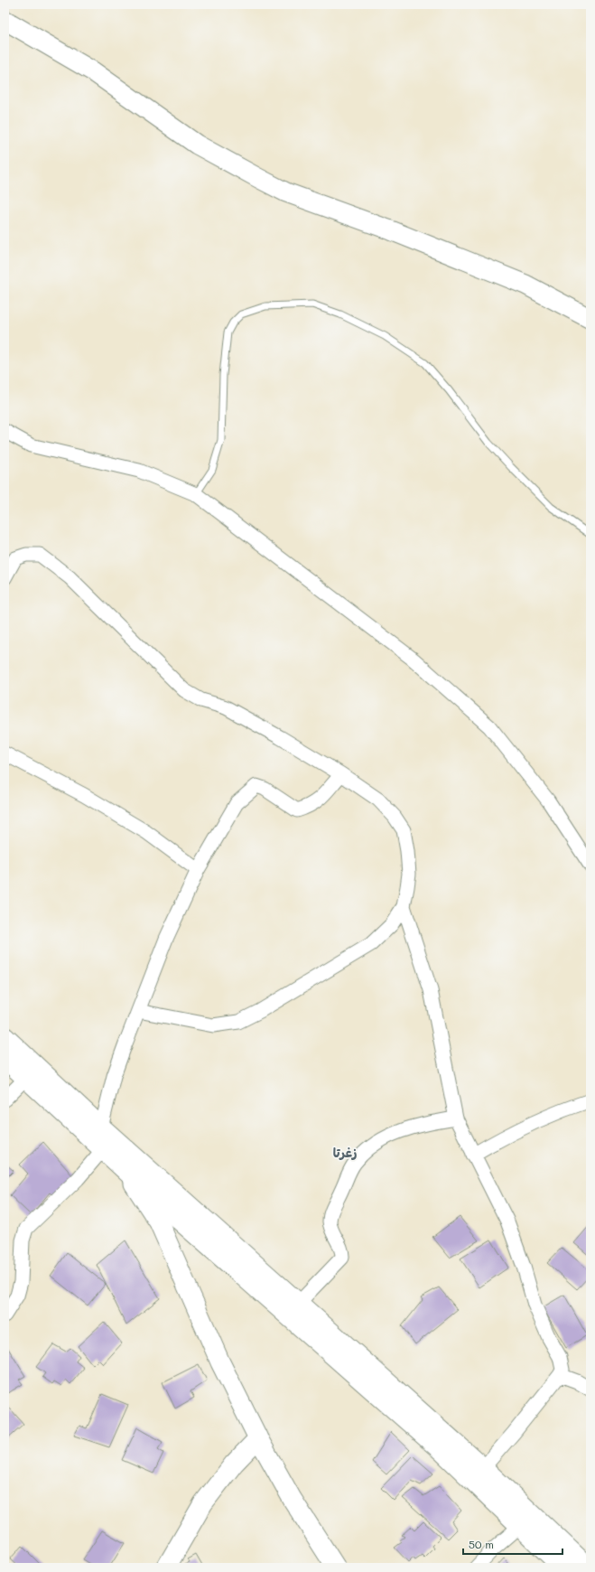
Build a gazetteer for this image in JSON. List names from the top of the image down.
{
  "districts": ["زغرتا"],
  "scale_bar": "50 m"
}
